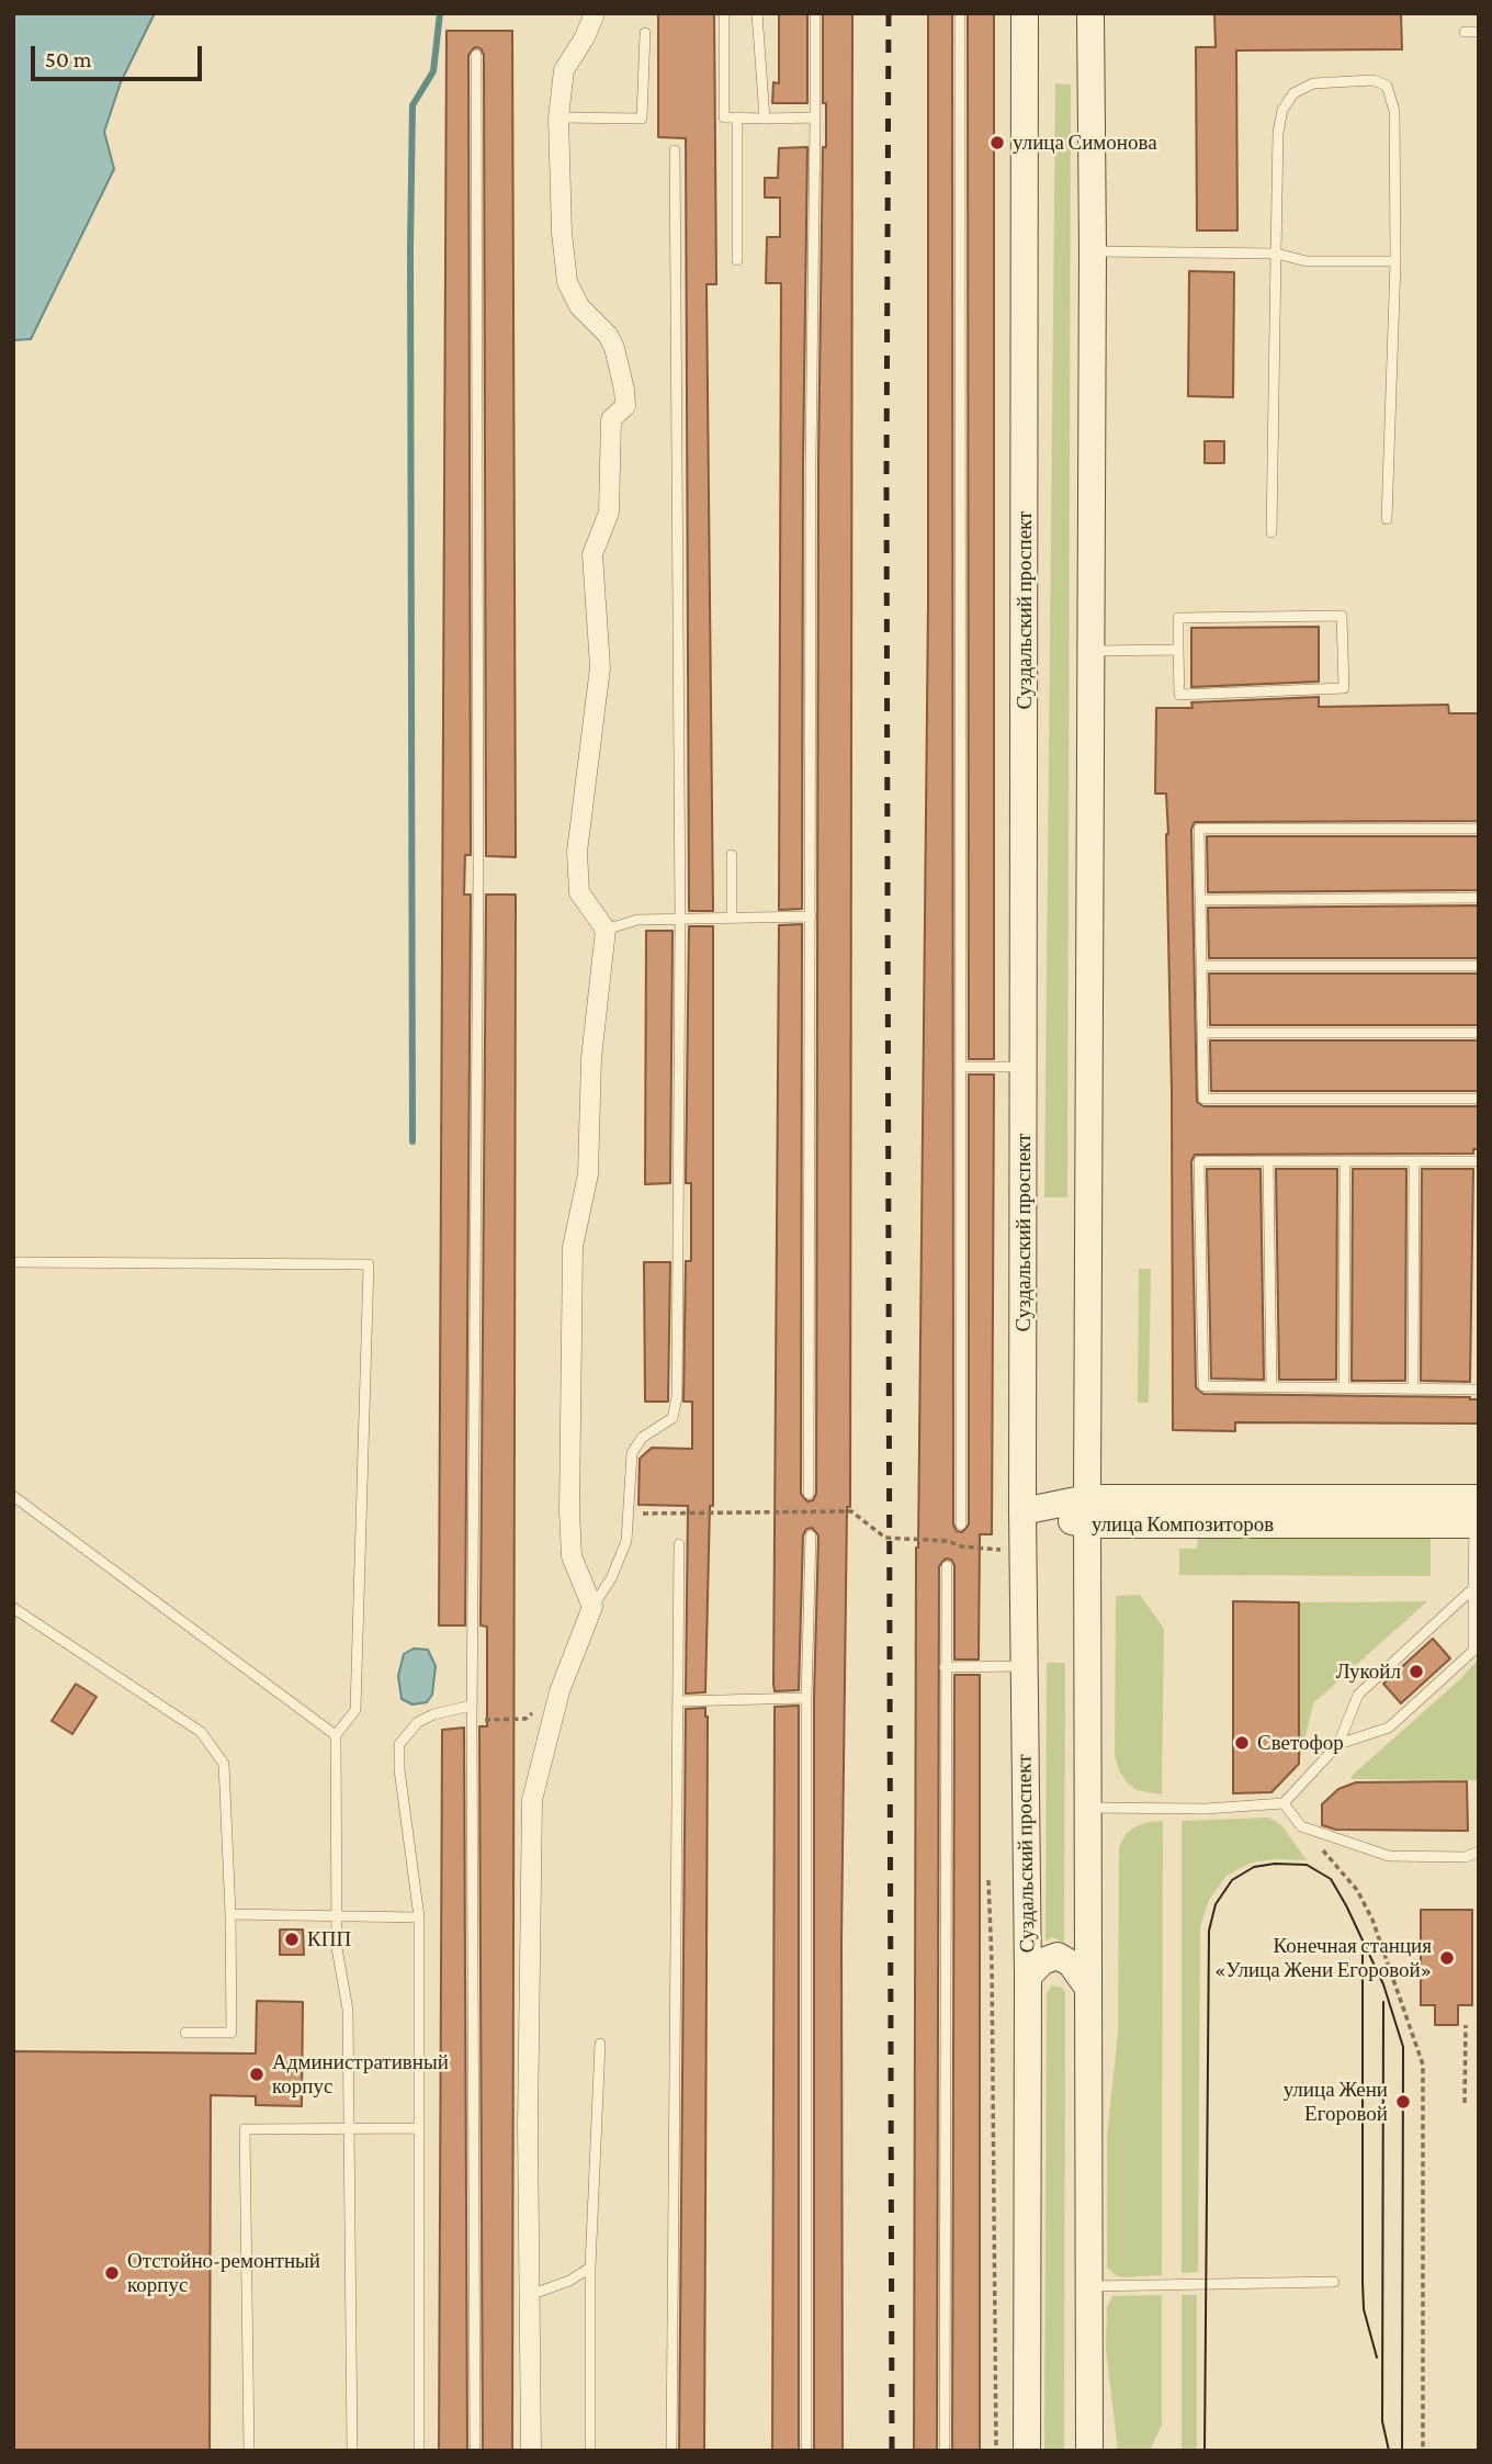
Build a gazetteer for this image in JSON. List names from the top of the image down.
{
  "streets": {
    "main road": ["Суздальский проспект", "улица Композиторов"]
  },
  "crossings": [
    ["Суздальский проспект", "улица Композиторов"]
  ],
  "places": [
    "улица Симонова",
    "Лукойл",
    "Светофор",
    "КПП",
    "Конечная станция «Улица Жени Егоровой»",
    "Административный корпус",
    "улица Жени Егоровой",
    "Отстойно-ремонтный корпус"
  ],
  "scale_bar": "50 m"
}
